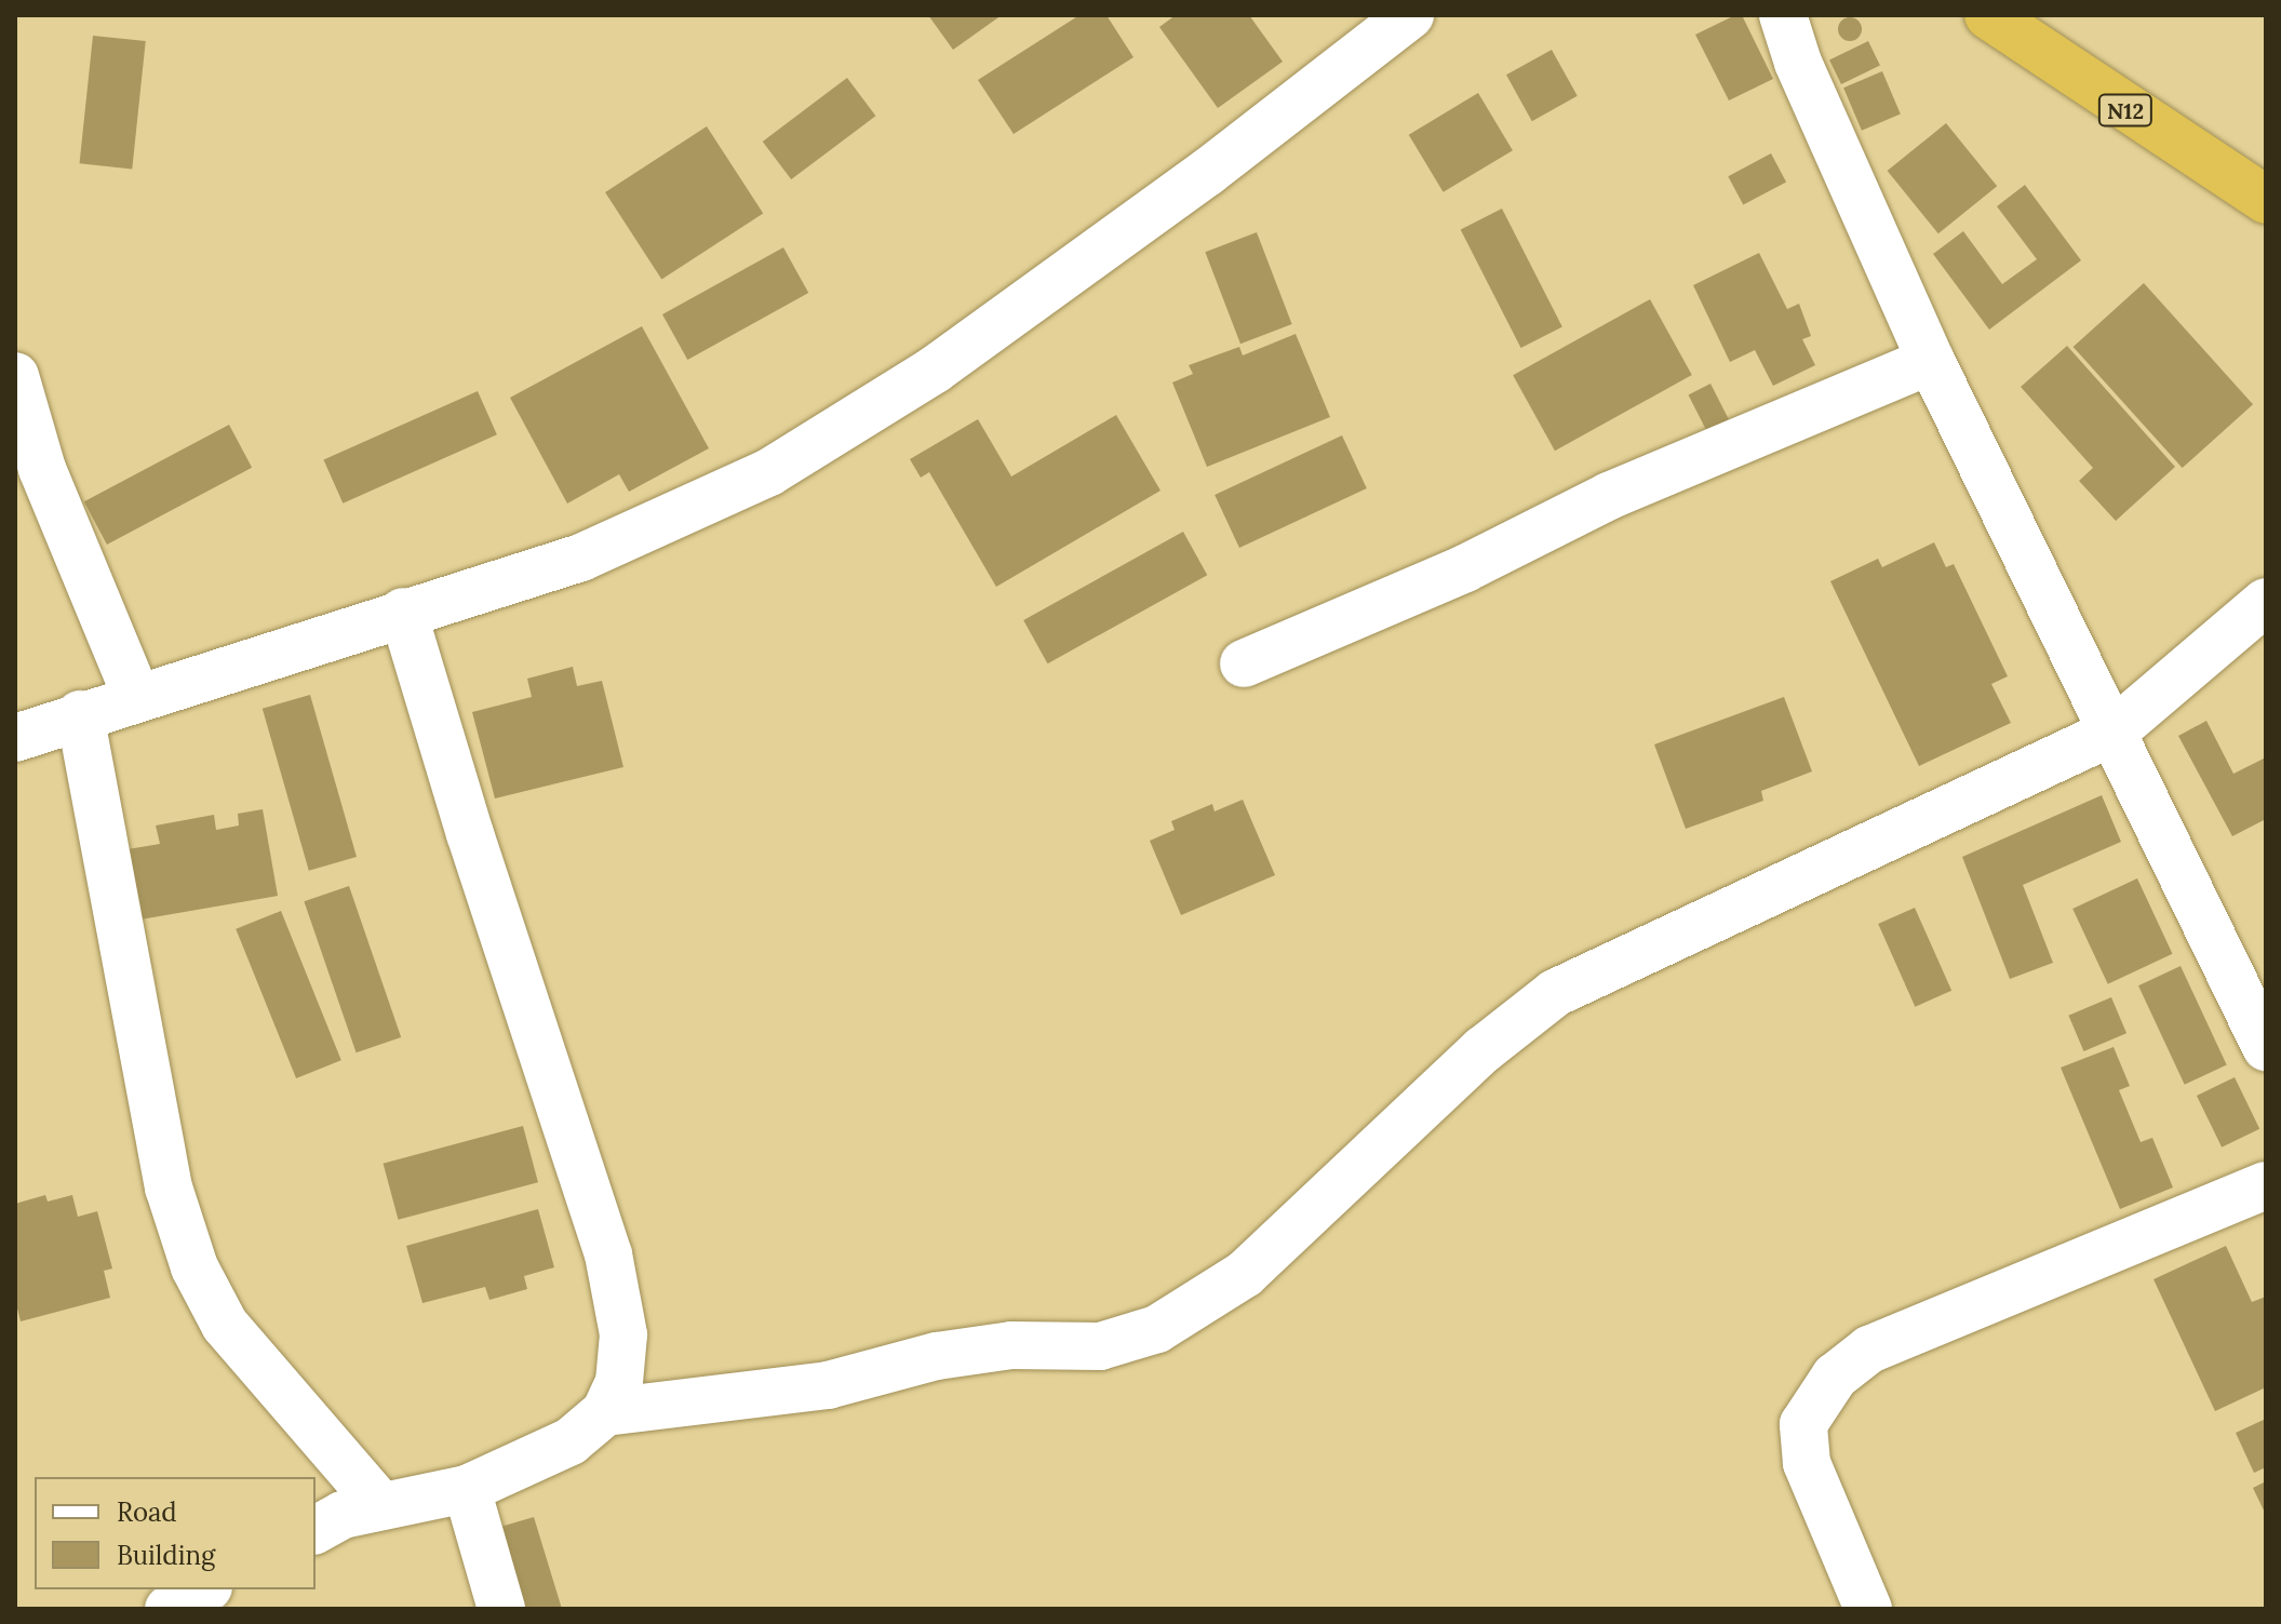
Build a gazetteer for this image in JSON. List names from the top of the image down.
{
  "streets": {
    "highway": ["N12"]
  },
  "legend": ["Road", "Building"]
}
